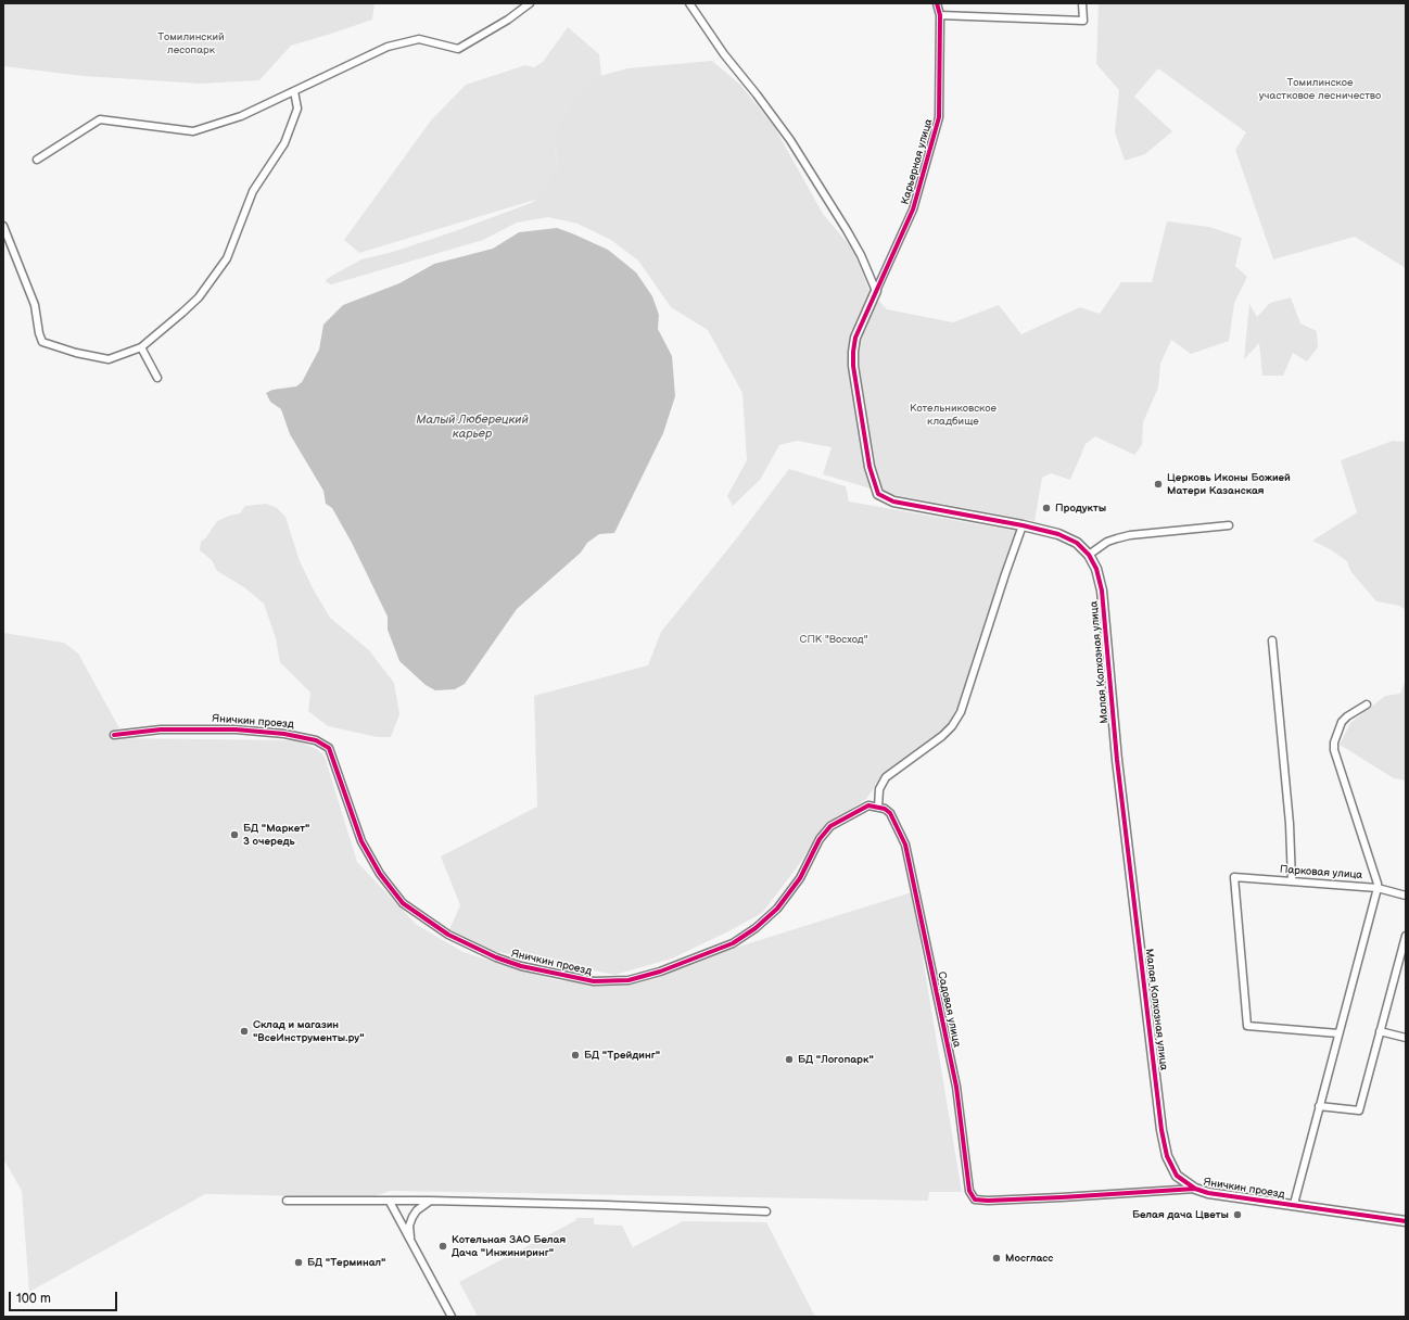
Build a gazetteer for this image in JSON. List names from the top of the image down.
{
  "streets": {
    "street": [
      "Карьерная улица",
      "Малая Колхозная улица",
      "Яничкин проезд",
      "Парковая улица",
      "Садовая улица"
    ]
  },
  "crossings": [
    ["Карьерная улица", "Малая Колхозная улица"],
    ["Малая Колхозная улица", "Яничкин проезд"],
    ["Яничкин проезд", "Садовая улица"]
  ],
  "water": ["Малый Люберецкий карьер"],
  "parks": [
    "Томилинский лесопарк",
    "Томилинское участковое лесничество",
    "Котельниковское кладбище",
    "СПК \"Восход\""
  ],
  "places": [
    "Церковь Иконы Божией Матери Казанская",
    "Продукты",
    "БД \"Маркет\" 3 очередь",
    "Склад и магазин \"ВсеИнструменты.ру\"",
    "БД \"Трейдинг\"",
    "БД \"Логопарк\"",
    "Белая дача Цветы",
    "Котельная ЗАО Белая Дача \"Инжиниринг\"",
    "Мосгласс",
    "БД \"Терминал\""
  ],
  "scale_bar": "100 m"
}
